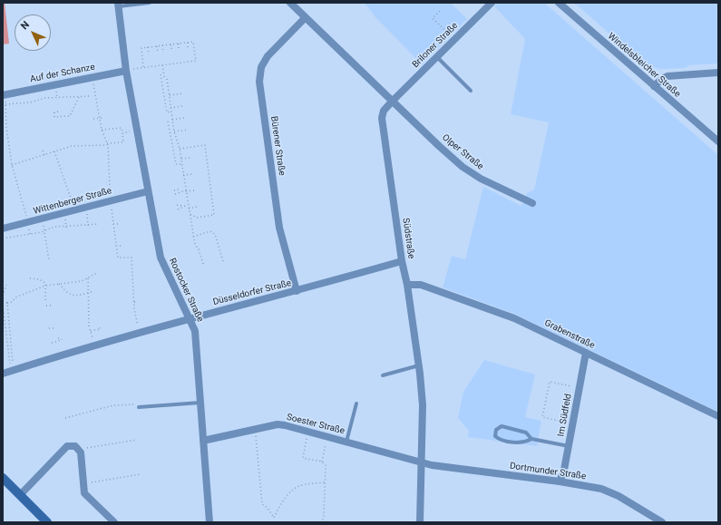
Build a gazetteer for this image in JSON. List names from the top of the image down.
{
  "streets": {
    "street": [
      "Briloner Straße",
      "Windelsbleicher Straße",
      "Auf der Schanze",
      "Bürener Straße",
      "Olper Straße",
      "Wittenberger Straße",
      "Südstraße",
      "Rostocker Straße",
      "Düsseldorfer Straße",
      "Grabenstraße",
      "Im Südfeld",
      "Soester Straße",
      "Dortmunder Straße"
    ]
  },
  "crossings": [
    ["Briloner Straße", "Olper Straße"],
    ["Briloner Straße", "Südstraße"],
    ["Auf der Schanze", "Rostocker Straße"],
    ["Bürener Straße", "Düsseldorfer Straße"],
    ["Olper Straße", "Südstraße"],
    ["Wittenberger Straße", "Rostocker Straße"],
    ["Südstraße", "Düsseldorfer Straße"],
    ["Südstraße", "Grabenstraße"],
    ["Südstraße", "Soester Straße"],
    ["Südstraße", "Dortmunder Straße"],
    ["Rostocker Straße", "Düsseldorfer Straße"],
    ["Rostocker Straße", "Soester Straße"],
    ["Grabenstraße", "Im Südfeld"],
    ["Im Südfeld", "Dortmunder Straße"],
    ["Soester Straße", "Dortmunder Straße"]
  ],
  "north": "top left"
}
